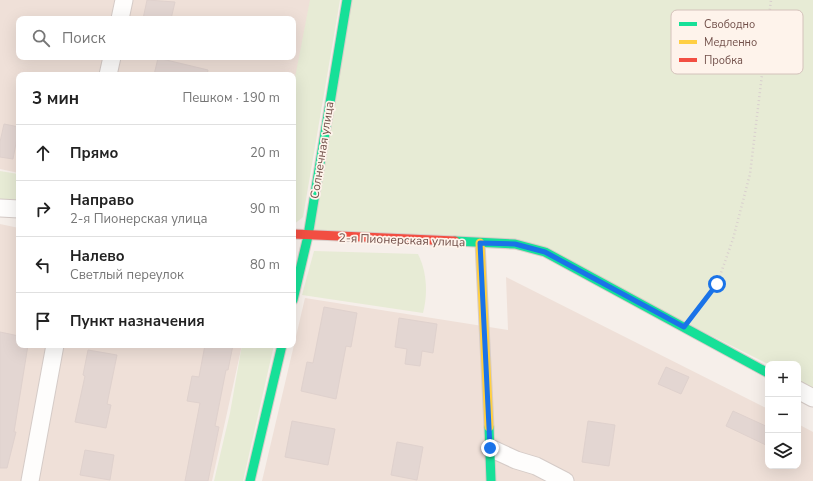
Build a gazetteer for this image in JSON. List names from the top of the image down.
{
  "streets": {
    "street": ["Солнечная улица", "2-я Пионерская улица"]
  },
  "crossings": [
    ["Солнечная улица", "2-я Пионерская улица"]
  ],
  "legend": ["Свободно", "Медленно", "Пробка"],
  "page": {
    "search": "Поиск",
    "heading": ["3 мин", "Пешком · 190 m"],
    "list": [
      ["Прямо", "20 m"],
      ["Направо", "2-я Пионерская улица", "90 m"],
      ["Налево", "Светлый переулок", "80 m"],
      "Пункт назначения"
    ],
    "map_buttons": ["+", "−"]
  }
}
